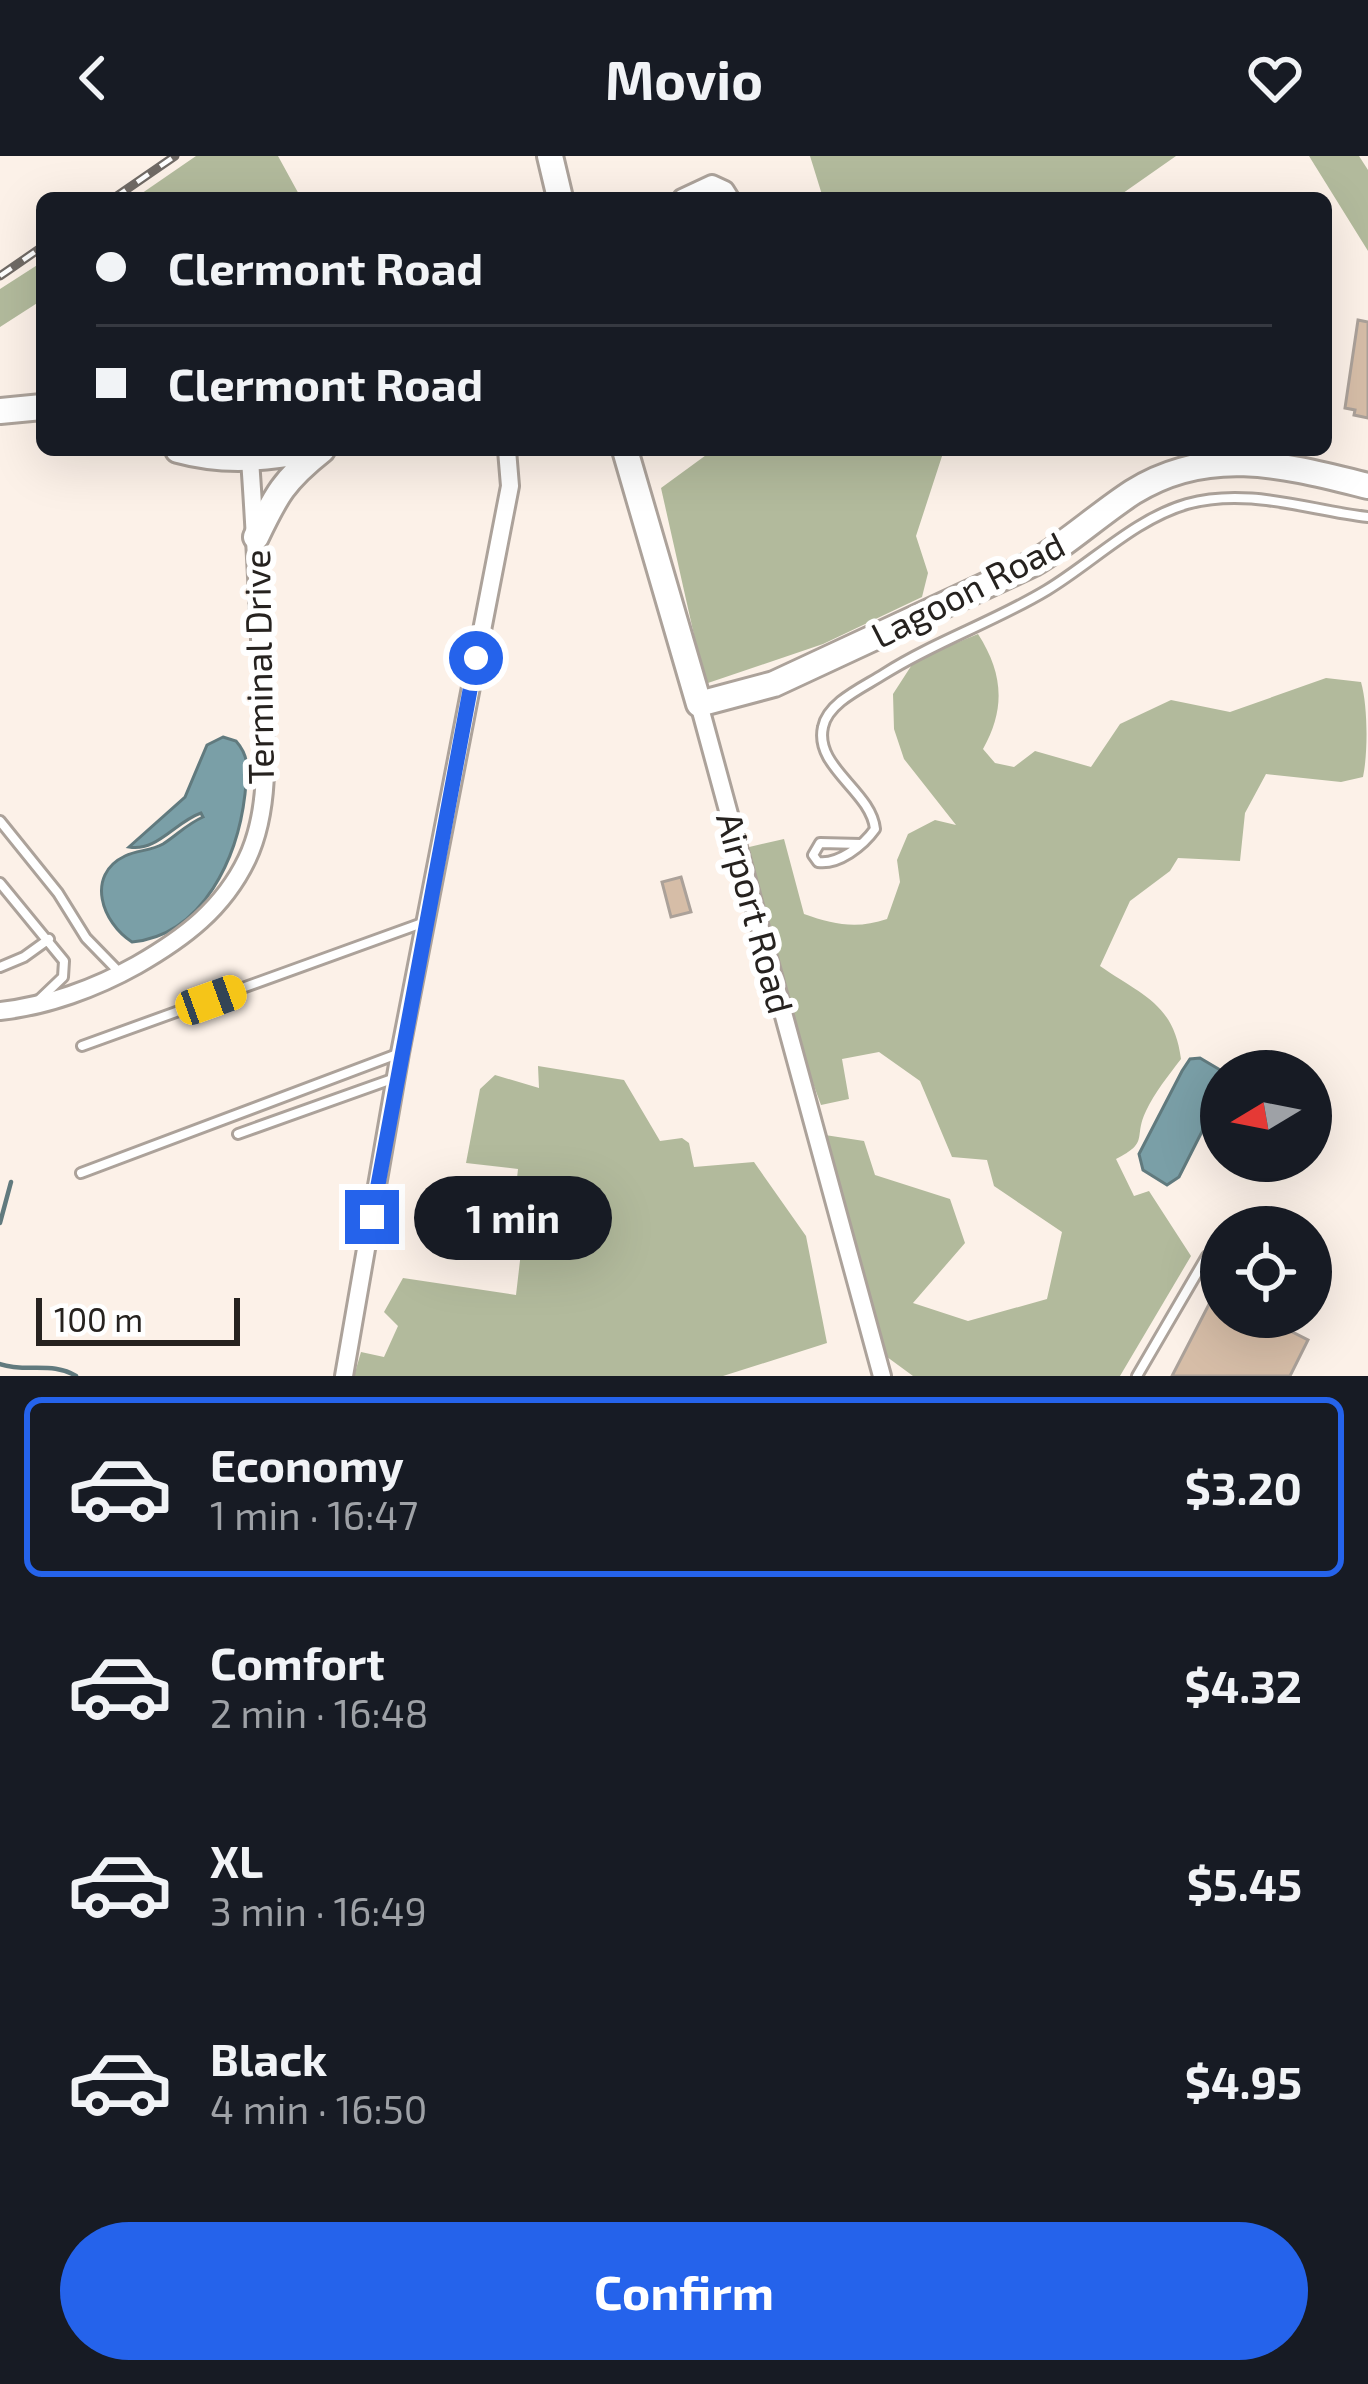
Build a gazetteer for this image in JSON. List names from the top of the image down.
{
  "streets": {
    "street": ["Lagoon Road", "Terminal Drive", "Airport Road"]
  },
  "crossings": [
    ["Lagoon Road", "Airport Road"]
  ],
  "scale_bar": "100 m",
  "north": "left",
  "page": {
    "header": "Movio",
    "banner": ["Clermont Road", "Clermont Road"],
    "bubble": "1 min",
    "scale": "100 m",
    "list": [
      {
        "name": "Economy",
        "note": "1 min · 16:47",
        "value": "$3.20"
      },
      {
        "name": "Comfort",
        "note": "2 min · 16:48",
        "value": "$4.32"
      },
      {
        "name": "XL",
        "note": "3 min · 16:49",
        "value": "$5.45"
      },
      {
        "name": "Black",
        "note": "4 min · 16:50",
        "value": "$4.95"
      }
    ],
    "buttons": "Confirm"
  }
}
